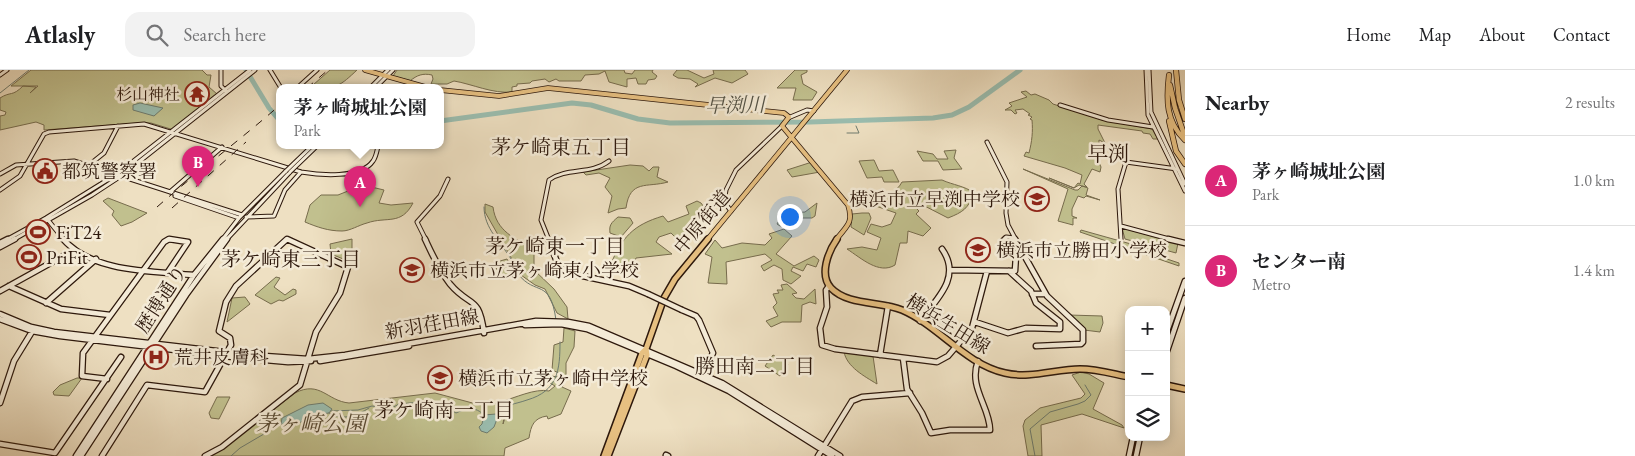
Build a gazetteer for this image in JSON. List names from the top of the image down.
{
  "streets": {
    "main road": ["中原街道", "横浜生田線"],
    "street": ["歴博通り", "新羽荏田線"]
  },
  "crossings": [
    ["中原街道", "新羽荏田線"],
    ["歴博通り", "新羽荏田線"]
  ],
  "districts": [
    "茅ケ崎東五丁目",
    "早渕",
    "茅ケ崎東一丁目",
    "茅ケ崎東三丁目",
    "勝田南二丁目",
    "茅ケ崎南一丁目"
  ],
  "water": ["早渕川"],
  "parks": ["茅ヶ崎公園"],
  "places": {
    "temple": ["杉山神社"],
    "public building": ["都筑警察署"],
    "school or university": [
      "横浜市立早渕中学校",
      "横浜市立勝田小学校",
      "横浜市立茅ヶ崎東小学校",
      "横浜市立茅ヶ崎中学校"
    ],
    "sports": ["FiT24", "PriFit"],
    "hospital": ["荒井皮膚科"]
  },
  "page": {
    "header": "Atlasly",
    "search": "Search here",
    "nav": [
      "Home",
      "Map",
      "About",
      "Contact"
    ],
    "heading": ["Nearby", "2 results"],
    "popup": ["茅ヶ崎城址公園", "Park"],
    "list": [
      {
        "mark": "A",
        "name": "茅ヶ崎城址公園",
        "note": "Park",
        "value": "1.0 km"
      },
      {
        "mark": "B",
        "name": "センター南",
        "note": "Metro",
        "value": "1.4 km"
      }
    ],
    "pins": ["B", "A"],
    "map_buttons": ["+", "−"]
  }
}
